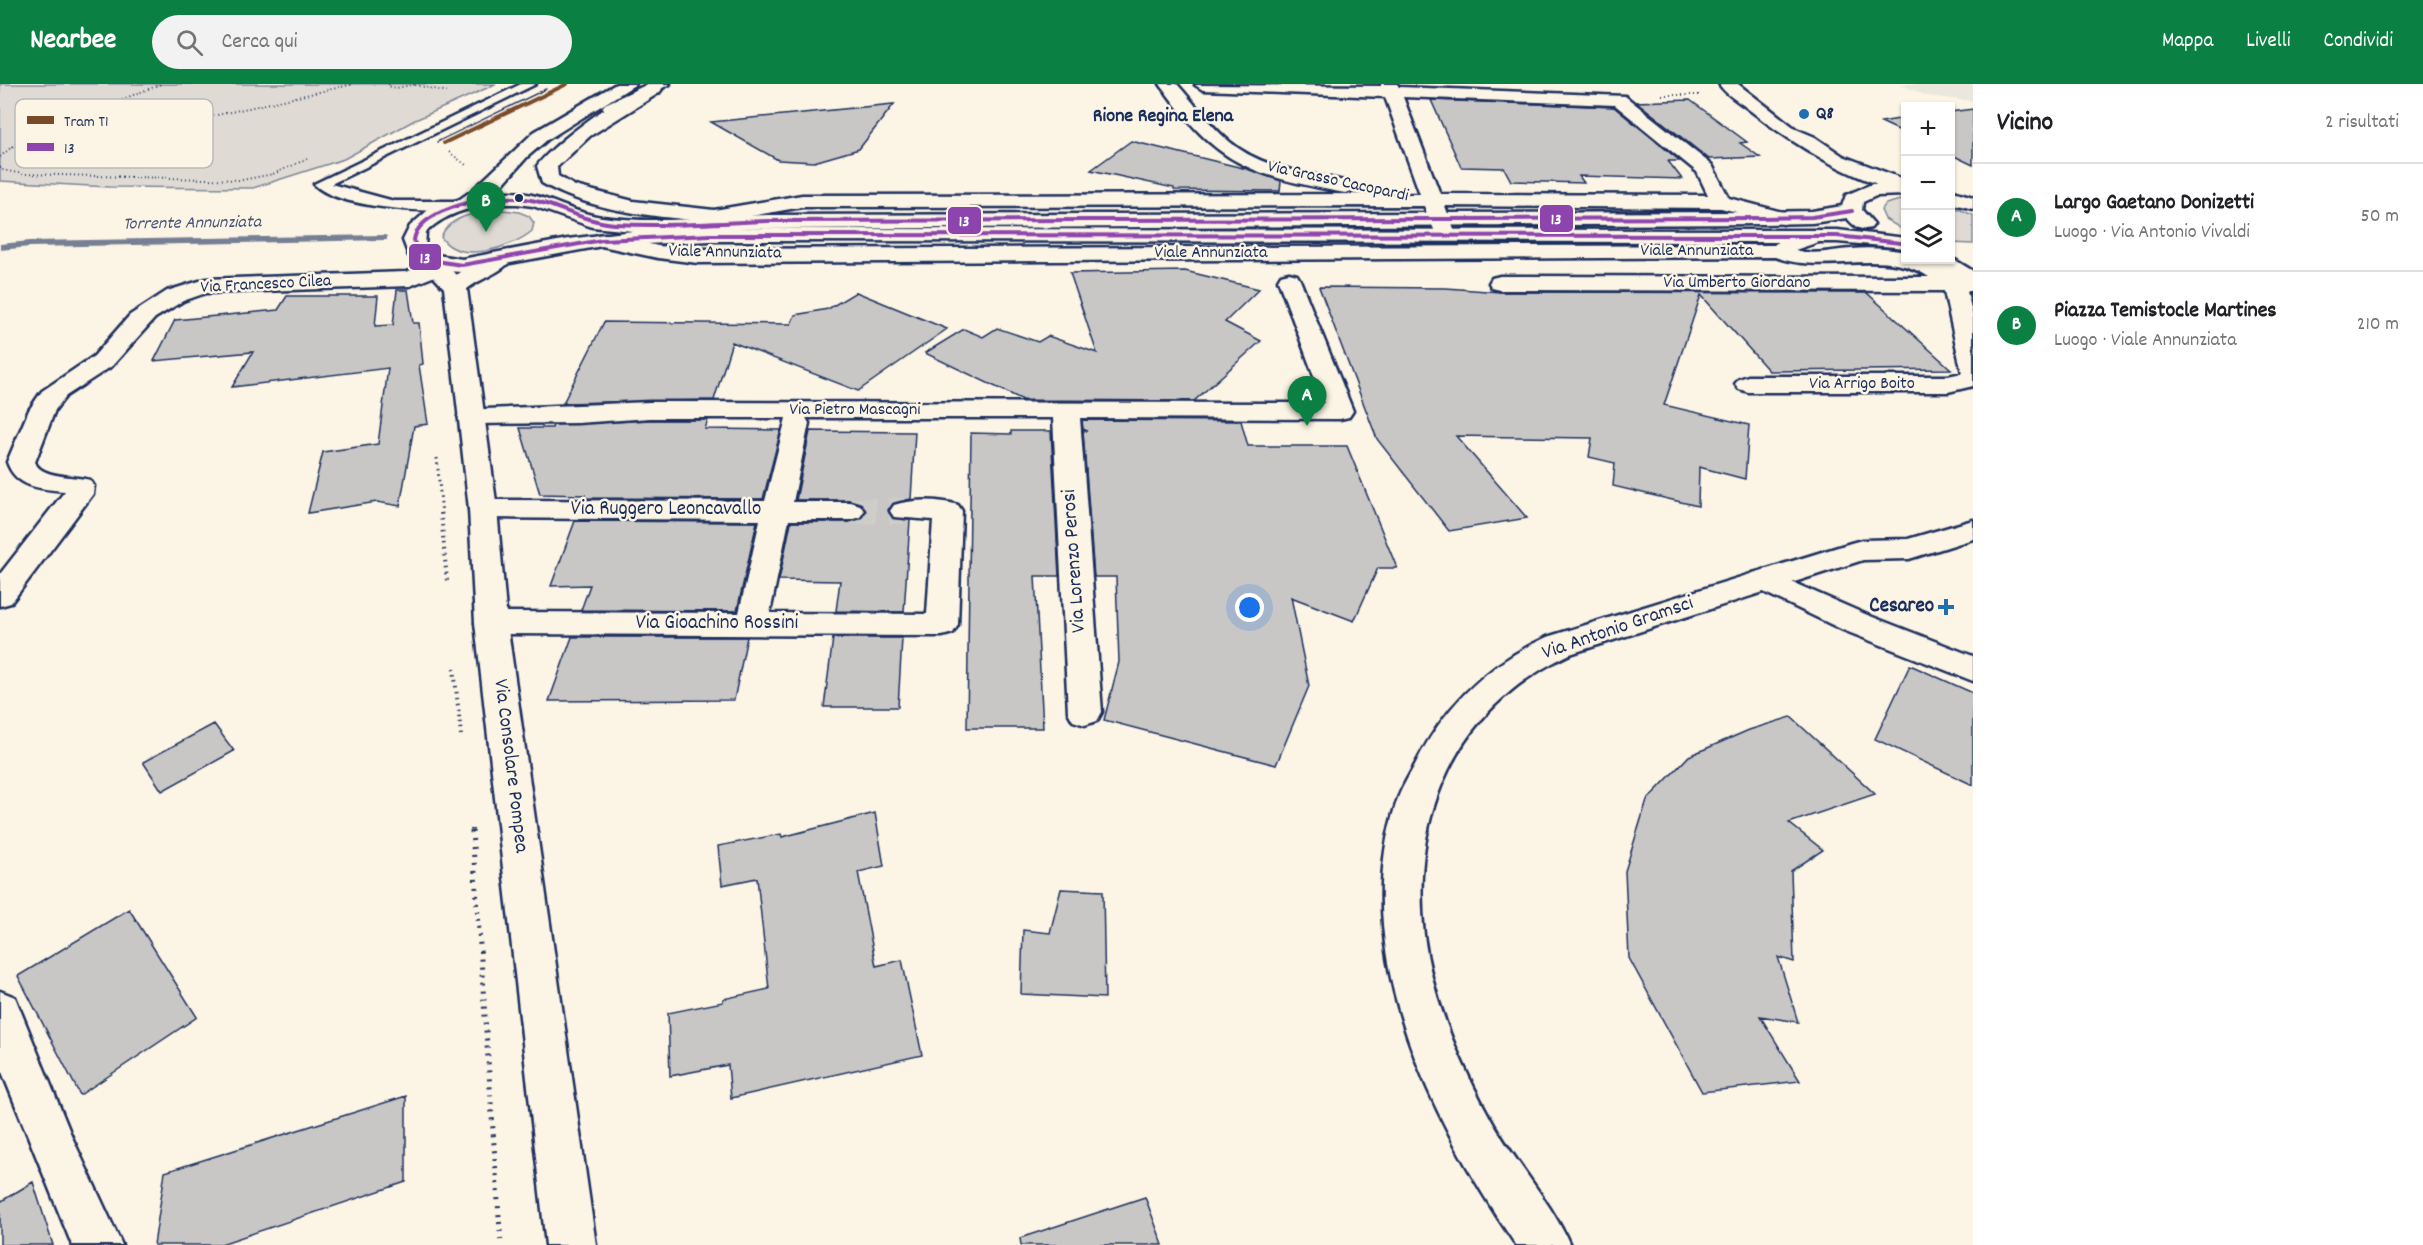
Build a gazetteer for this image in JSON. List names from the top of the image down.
{
  "streets": {
    "street": [
      "Via Grasso Cacopardi",
      "Viale Annunziata",
      "Via Umberto Giordano",
      "Via Francesco Cilea",
      "Via Arrigo Boito",
      "Via Pietro Mascagni",
      "Via Ruggero Leoncavallo",
      "Via Lorenzo Perosi",
      "Via Gioachino Rossini",
      "Via Antonio Gramsci",
      "Via Consolare Pompea"
    ]
  },
  "crossings": [
    ["Via Grasso Cacopardi", "Viale Annunziata"],
    ["Viale Annunziata", "Via Francesco Cilea"],
    ["Viale Annunziata", "Via Consolare Pompea"],
    ["Via Francesco Cilea", "Via Consolare Pompea"],
    ["Via Pietro Mascagni", "Via Lorenzo Perosi"],
    ["Via Pietro Mascagni", "Via Consolare Pompea"],
    ["Via Ruggero Leoncavallo", "Via Consolare Pompea"],
    ["Via Gioachino Rossini", "Via Consolare Pompea"]
  ],
  "districts": ["Rione Regina Elena"],
  "water": ["Torrente Annunziata"],
  "places": {
    "other": ["Q8"],
    "health": ["Cesareo"]
  },
  "lines": ["tram line T1", "transit line 13"],
  "legend": ["Tram T1", "13"],
  "page": {
    "header": "Nearbee",
    "search": "Cerca qui",
    "nav": ["Mappa", "Livelli", "Condividi"],
    "heading": ["Vicino", "2 risultati"],
    "map_buttons": ["+", "−"],
    "list": [
      {
        "mark": "A",
        "name": "Largo Gaetano Donizetti",
        "note": "Luogo · Via Antonio Vivaldi",
        "value": "50 m"
      },
      {
        "mark": "B",
        "name": "Piazza Temistocle Martines",
        "note": "Luogo · Viale Annunziata",
        "value": "210 m"
      }
    ],
    "pins": ["B", "A"]
  }
}
